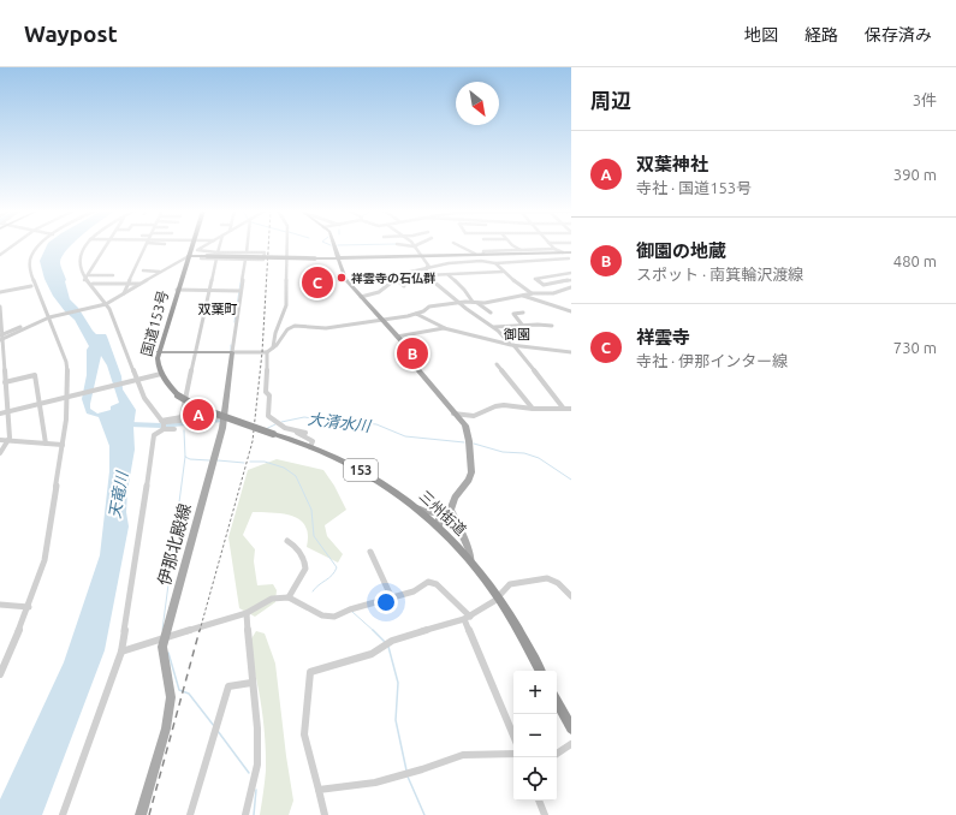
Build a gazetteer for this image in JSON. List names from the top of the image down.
{
  "streets": {
    "highway": ["国道153号", "153", "三州街道"],
    "main road": ["伊那北殿線"]
  },
  "crossings": [
    ["国道153号", "三州街道"]
  ],
  "districts": ["双葉町", "御園"],
  "water": ["大清水川", "天竜川"],
  "places": ["祥雲寺の石仏群"],
  "north": "bottom right",
  "page": {
    "header": "Waypost",
    "nav": ["地図", "経路", "保存済み"],
    "heading": ["周辺", "3件"],
    "list": [
      {
        "mark": "A",
        "name": "双葉神社",
        "note": "寺社 · 国道153号",
        "value": "390 m"
      },
      {
        "mark": "B",
        "name": "御園の地蔵",
        "note": "スポット · 南箕輪沢渡線",
        "value": "480 m"
      },
      {
        "mark": "C",
        "name": "祥雲寺",
        "note": "寺社 · 伊那インター線",
        "value": "730 m"
      }
    ],
    "pins": ["C", "B", "A"],
    "map_buttons": ["+", "−"]
  }
}
